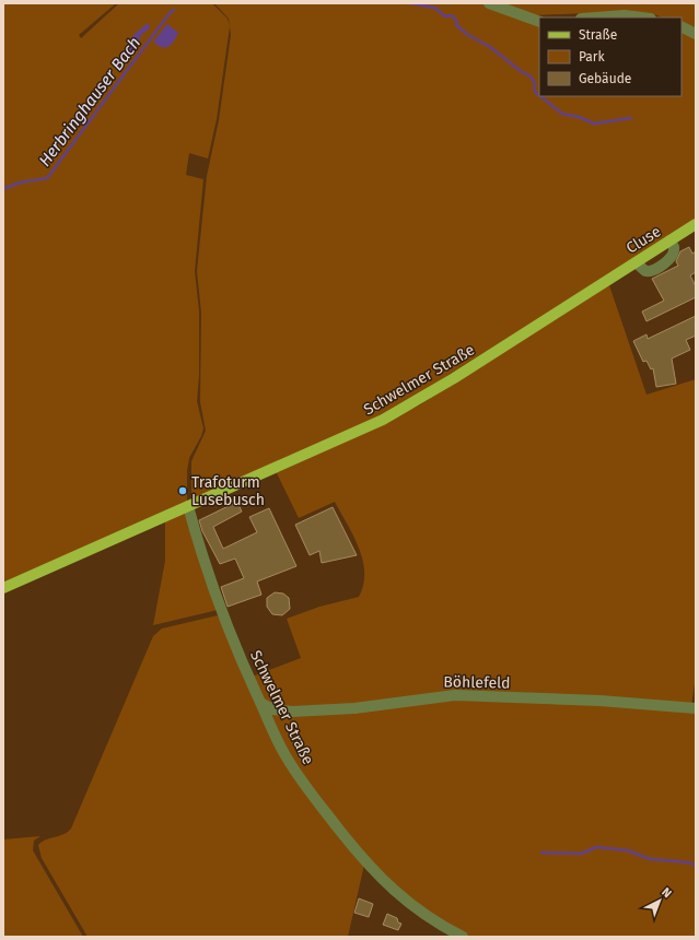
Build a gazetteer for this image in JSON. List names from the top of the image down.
{
  "streets": {
    "main road": ["Cluse", "Schwelmer Straße"],
    "street": ["Böhlefeld"]
  },
  "crossings": [
    ["Cluse", "Schwelmer Straße"],
    ["Schwelmer Straße", "Böhlefeld"]
  ],
  "water": ["Herbringhauser Bach"],
  "places": ["Trafoturm Lusebusch"],
  "legend": ["Straße", "Park", "Gebäude"],
  "north": "top right"
}
